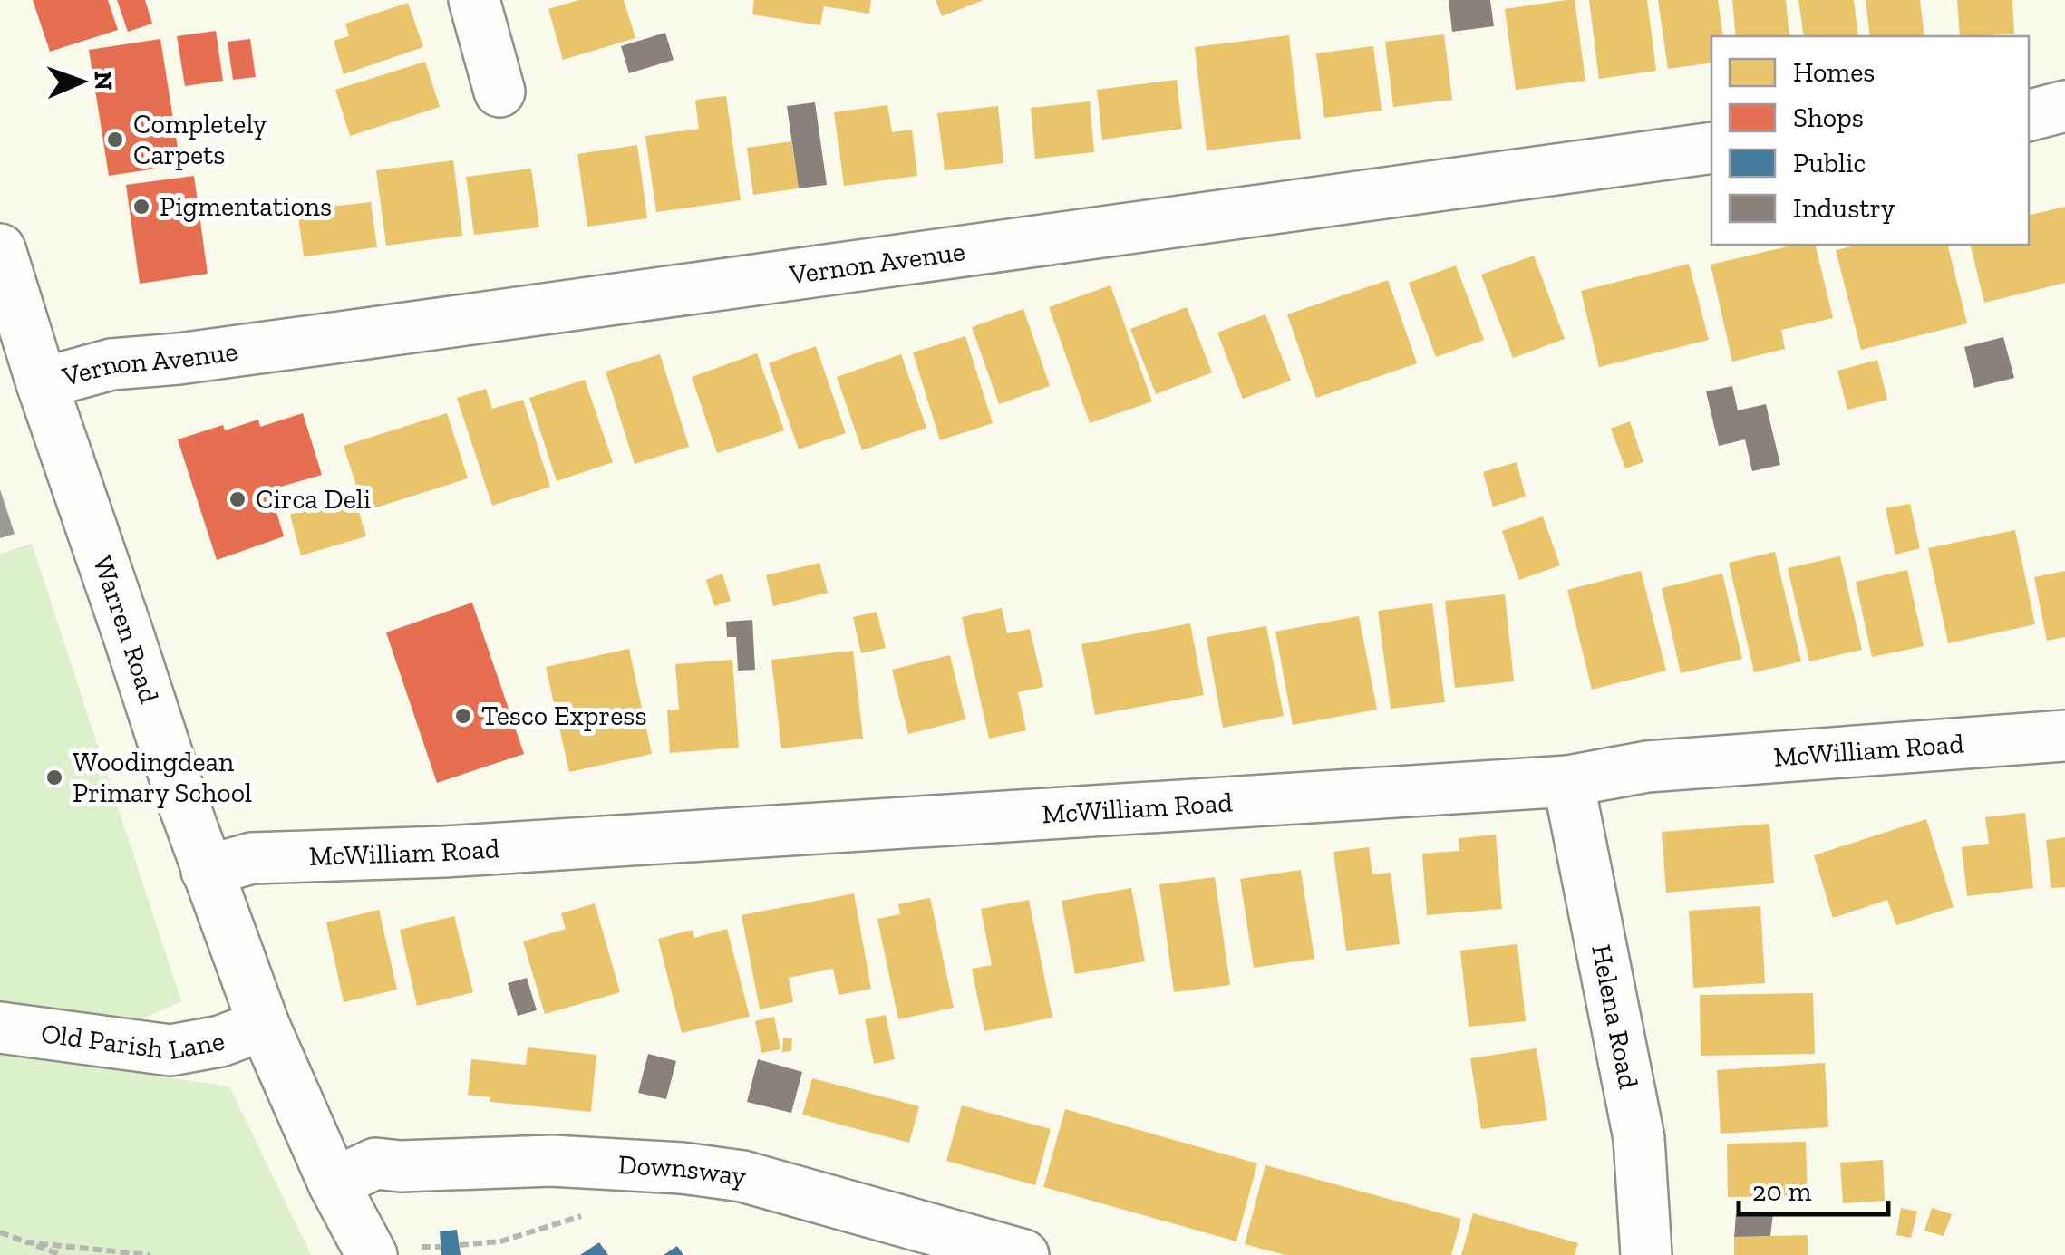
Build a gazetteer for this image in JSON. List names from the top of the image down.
{
  "streets": {
    "street": [
      "Vernon Avenue",
      "Warren Road",
      "McWilliam Road",
      "Helena Road",
      "Old Parish Lane",
      "Downsway"
    ]
  },
  "crossings": [
    ["Vernon Avenue", "Warren Road"],
    ["Warren Road", "McWilliam Road"],
    ["Warren Road", "Old Parish Lane"],
    ["Warren Road", "Downsway"],
    ["McWilliam Road", "Helena Road"]
  ],
  "places": [
    "Completely Carpets",
    "Pigmentations",
    "Circa Deli",
    "Tesco Express",
    "Woodingdean Primary School"
  ],
  "legend": [
    "Homes",
    "Shops",
    "Public",
    "Industry"
  ],
  "scale_bar": "20 m",
  "north": "right"
}
